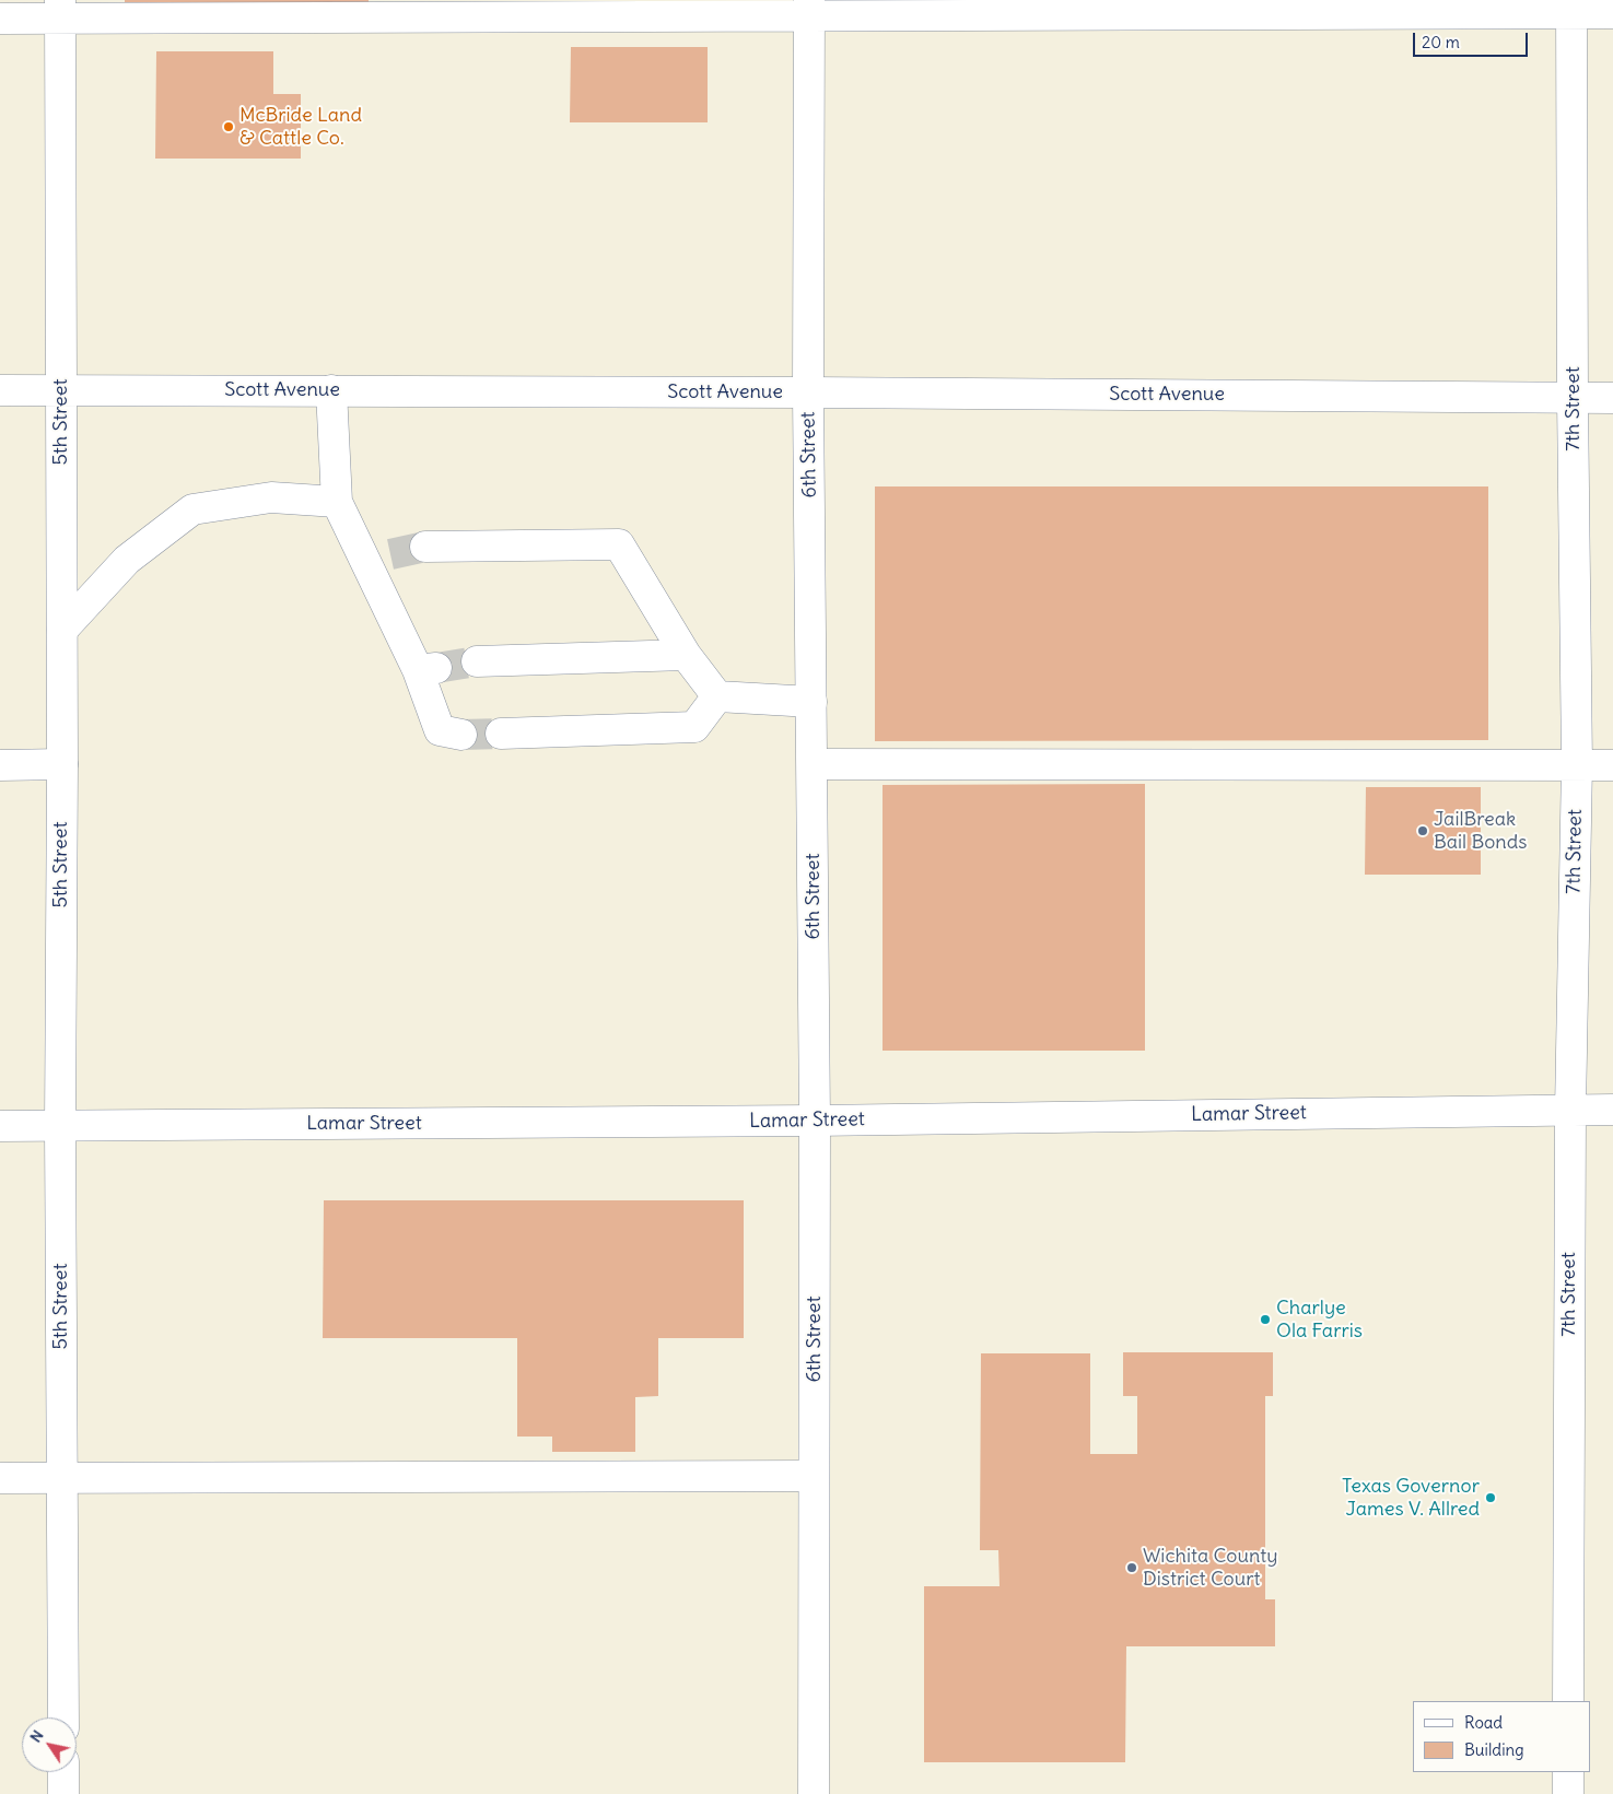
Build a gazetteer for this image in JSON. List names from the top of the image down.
{
  "streets": {
    "main road": [
      "Scott Avenue",
      "7th Street",
      "5th Street",
      "6th Street",
      "Lamar Street"
    ]
  },
  "crossings": [
    ["Scott Avenue", "7th Street"],
    ["Scott Avenue", "5th Street"],
    ["Scott Avenue", "6th Street"],
    ["7th Street", "Lamar Street"],
    ["5th Street", "Lamar Street"],
    ["6th Street", "Lamar Street"]
  ],
  "places": [
    "McBride Land & Cattle Co.",
    "JailBreak Bail Bonds",
    "Charlye Ola Farris",
    "Texas Governor James V. Allred",
    "Wichita County District Court"
  ],
  "legend": ["Road", "Building"],
  "scale_bar": "20 m",
  "north": "top left"
}
